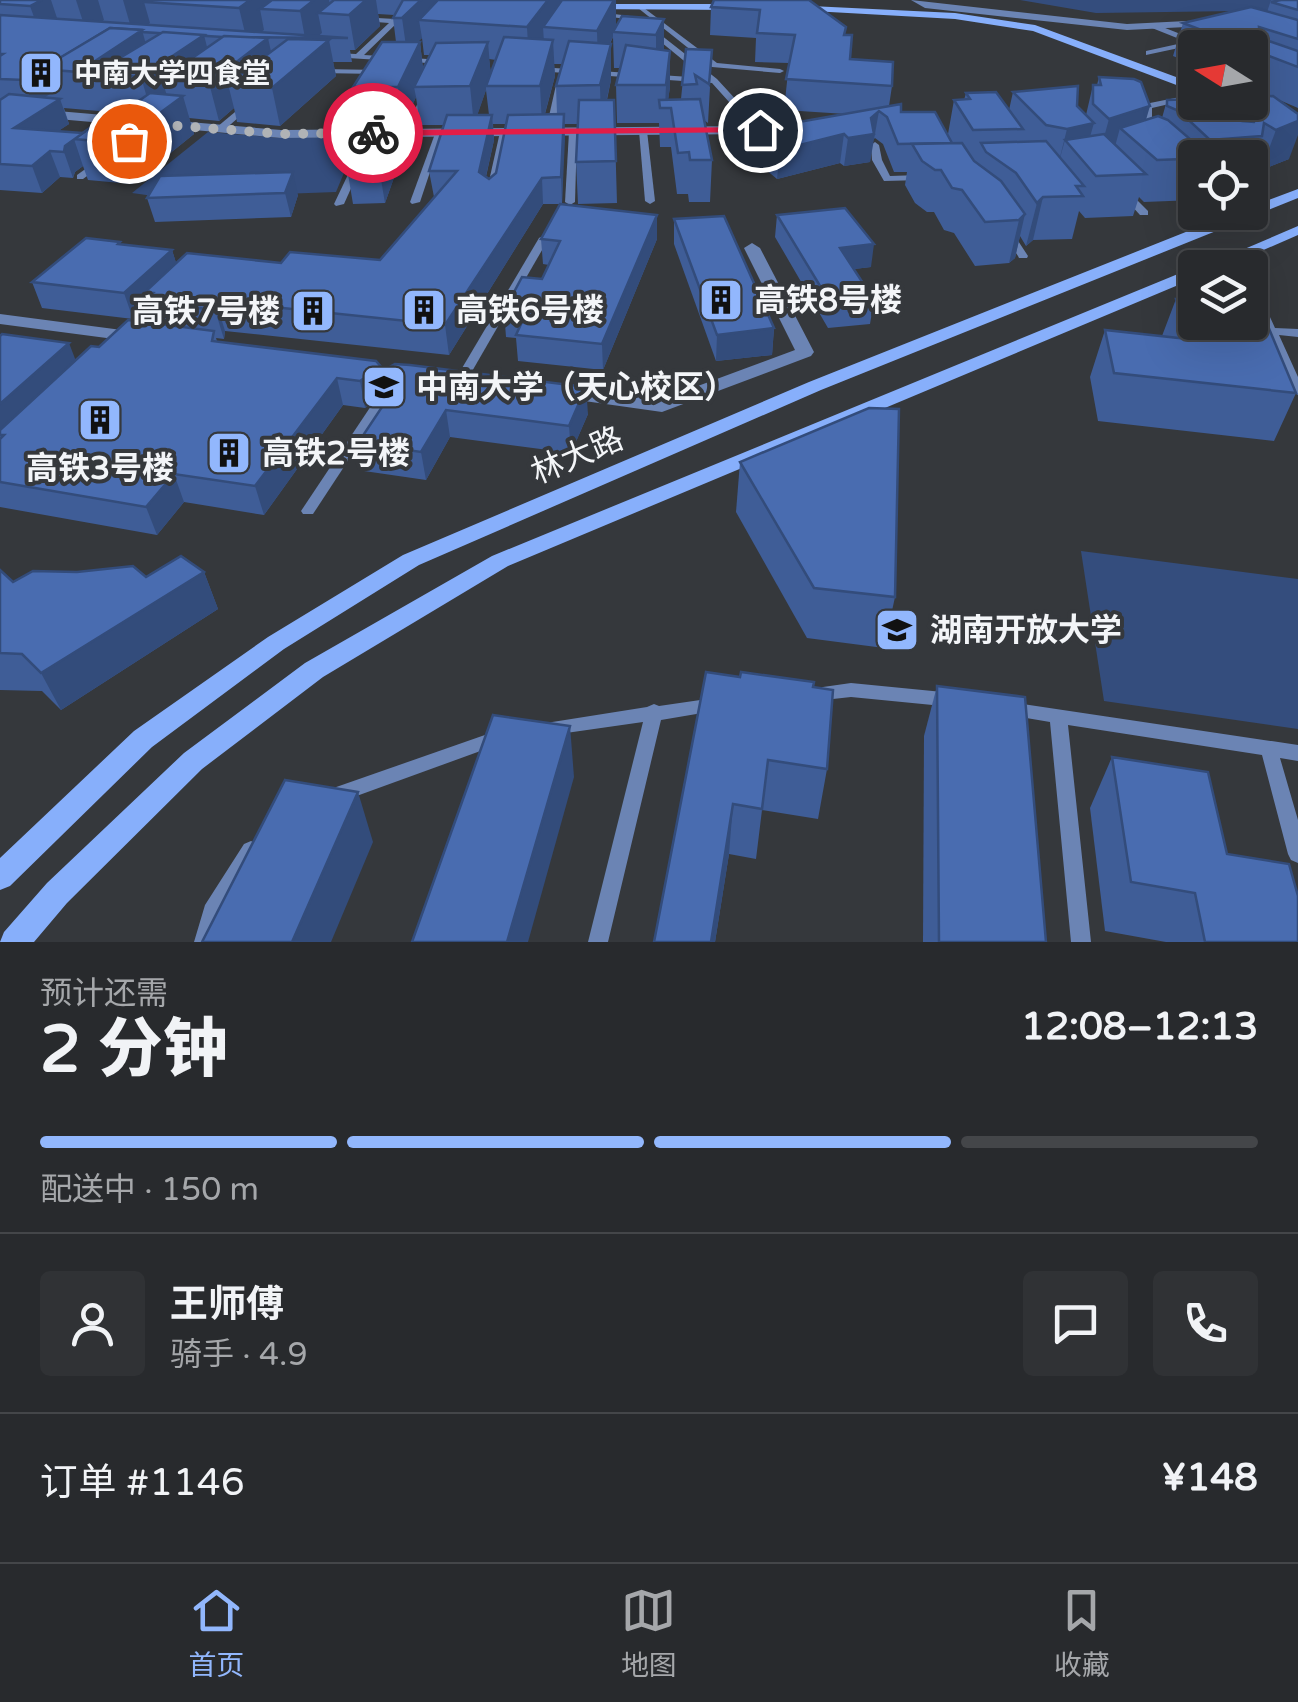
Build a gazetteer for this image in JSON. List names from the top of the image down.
{
  "streets": {
    "main road": ["林大路"]
  },
  "places": {
    "building": [
      "中南大学四食堂",
      "高铁8号楼",
      "高铁6号楼",
      "高铁7号楼",
      "高铁3号楼",
      "高铁2号楼"
    ],
    "school or university": ["中南大学（天心校区）", "湖南开放大学"]
  },
  "north": "left",
  "page": {
    "heading": ["2 分钟", "预计还需", "12:08–12:13"],
    "panel": [
      "王师傅",
      "骑手 · 4.9",
      "订单 #1146",
      "¥148"
    ],
    "bar": "配送中 · 150 m",
    "tabs": ["首页", "地图", "收藏"]
  }
}
